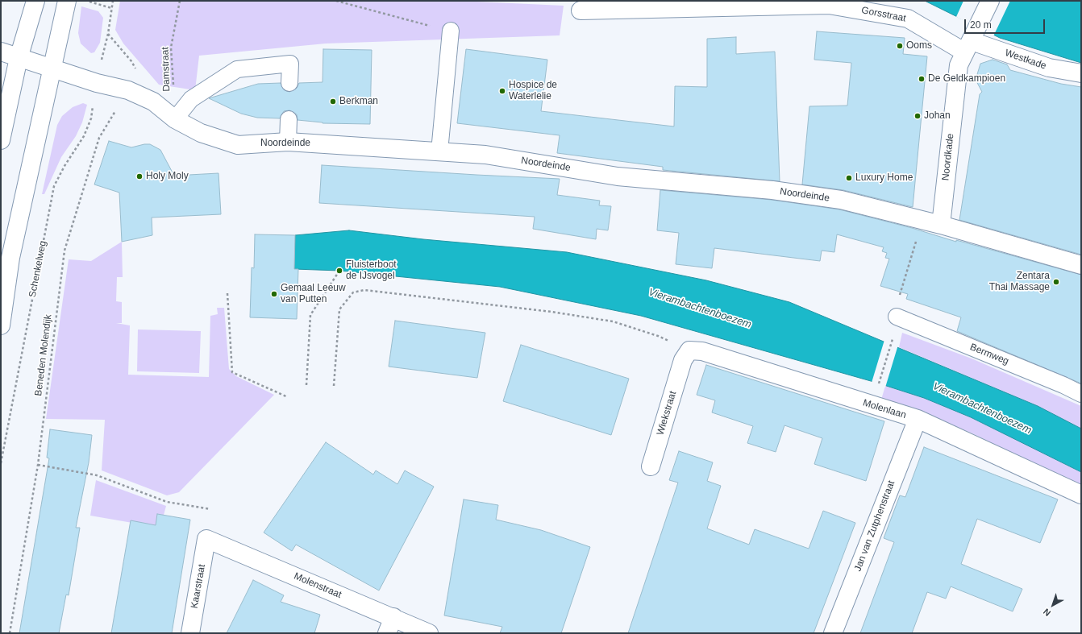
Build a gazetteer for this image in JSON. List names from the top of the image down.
{
  "streets": {
    "street": [
      "Gorsstraat",
      "Westkade",
      "Noordeinde",
      "Noordkade",
      "Molenlaan",
      "Wiekstraat",
      "Jan van Zutphenstraat",
      "Molenstraat",
      "Kaarstraat"
    ],
    "lane": ["Bermweg"],
    "path": ["Damstraat", "Schenkelweg", "Beneden Molendijk"]
  },
  "crossings": [
    ["Gorsstraat", "Westkade"],
    ["Gorsstraat", "Noordkade"],
    ["Westkade", "Noordkade"],
    ["Damstraat", "Noordeinde"],
    ["Noordeinde", "Noordkade"],
    ["Noordeinde", "Schenkelweg"],
    ["Noordeinde", "Beneden Molendijk"],
    ["Molenlaan", "Wiekstraat"],
    ["Molenlaan", "Jan van Zutphenstraat"],
    ["Molenstraat", "Kaarstraat"]
  ],
  "water": ["Vierambachtenboezem"],
  "places": [
    "Ooms",
    "De Geldkampioen",
    "Hospice de Waterlelie",
    "Berkman",
    "Johan",
    "Holy Moly",
    "Luxury Home",
    "Fluisterboot de IJsvogel",
    "Zentara Thai Massage",
    "Gemaal Leeuw van Putten"
  ],
  "scale_bar": "20 m",
  "north": "bottom left"
}
